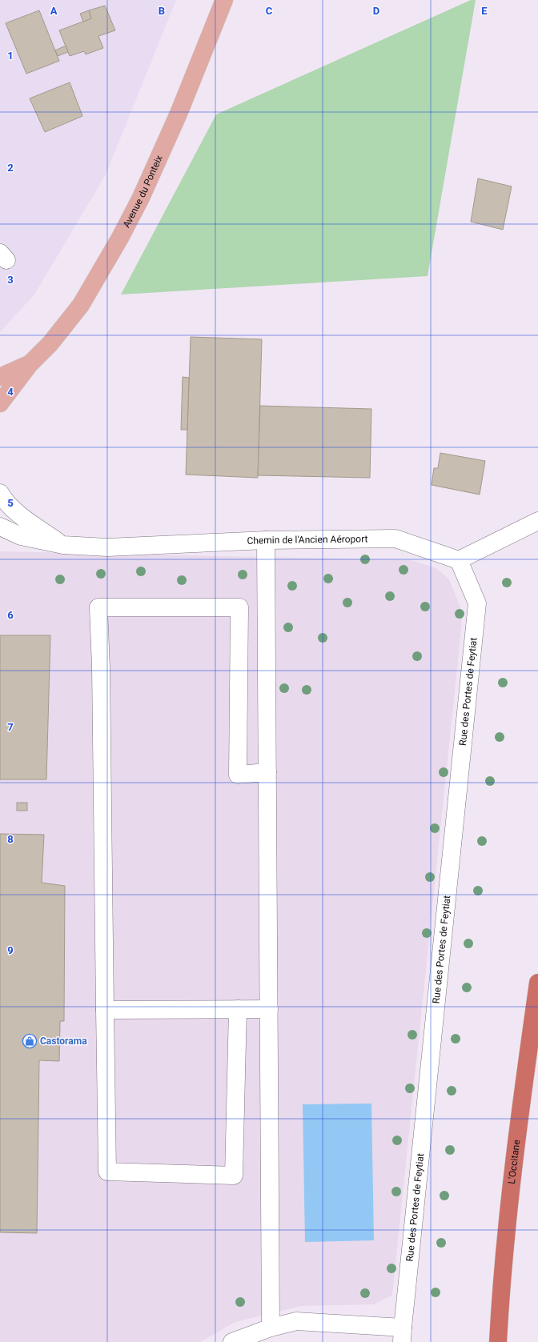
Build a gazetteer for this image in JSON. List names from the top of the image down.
{
  "streets": {
    "highway": ["L'Occitane"],
    "main road": ["Avenue du Ponteix"],
    "street": ["Chemin de l'Ancien Aéroport", "Rue des Portes de Feytiat"]
  },
  "crossings": [
    ["Chemin de l'Ancien Aéroport", "Rue des Portes de Feytiat"]
  ],
  "places": {
    "shop": ["Castorama"]
  },
  "grid": {
    "columns": [
      "A",
      "B",
      "C",
      "D",
      "E"
    ],
    "rows": [
      "1",
      "2",
      "3",
      "4",
      "5",
      "6",
      "7",
      "8",
      "9"
    ]
  }
}
